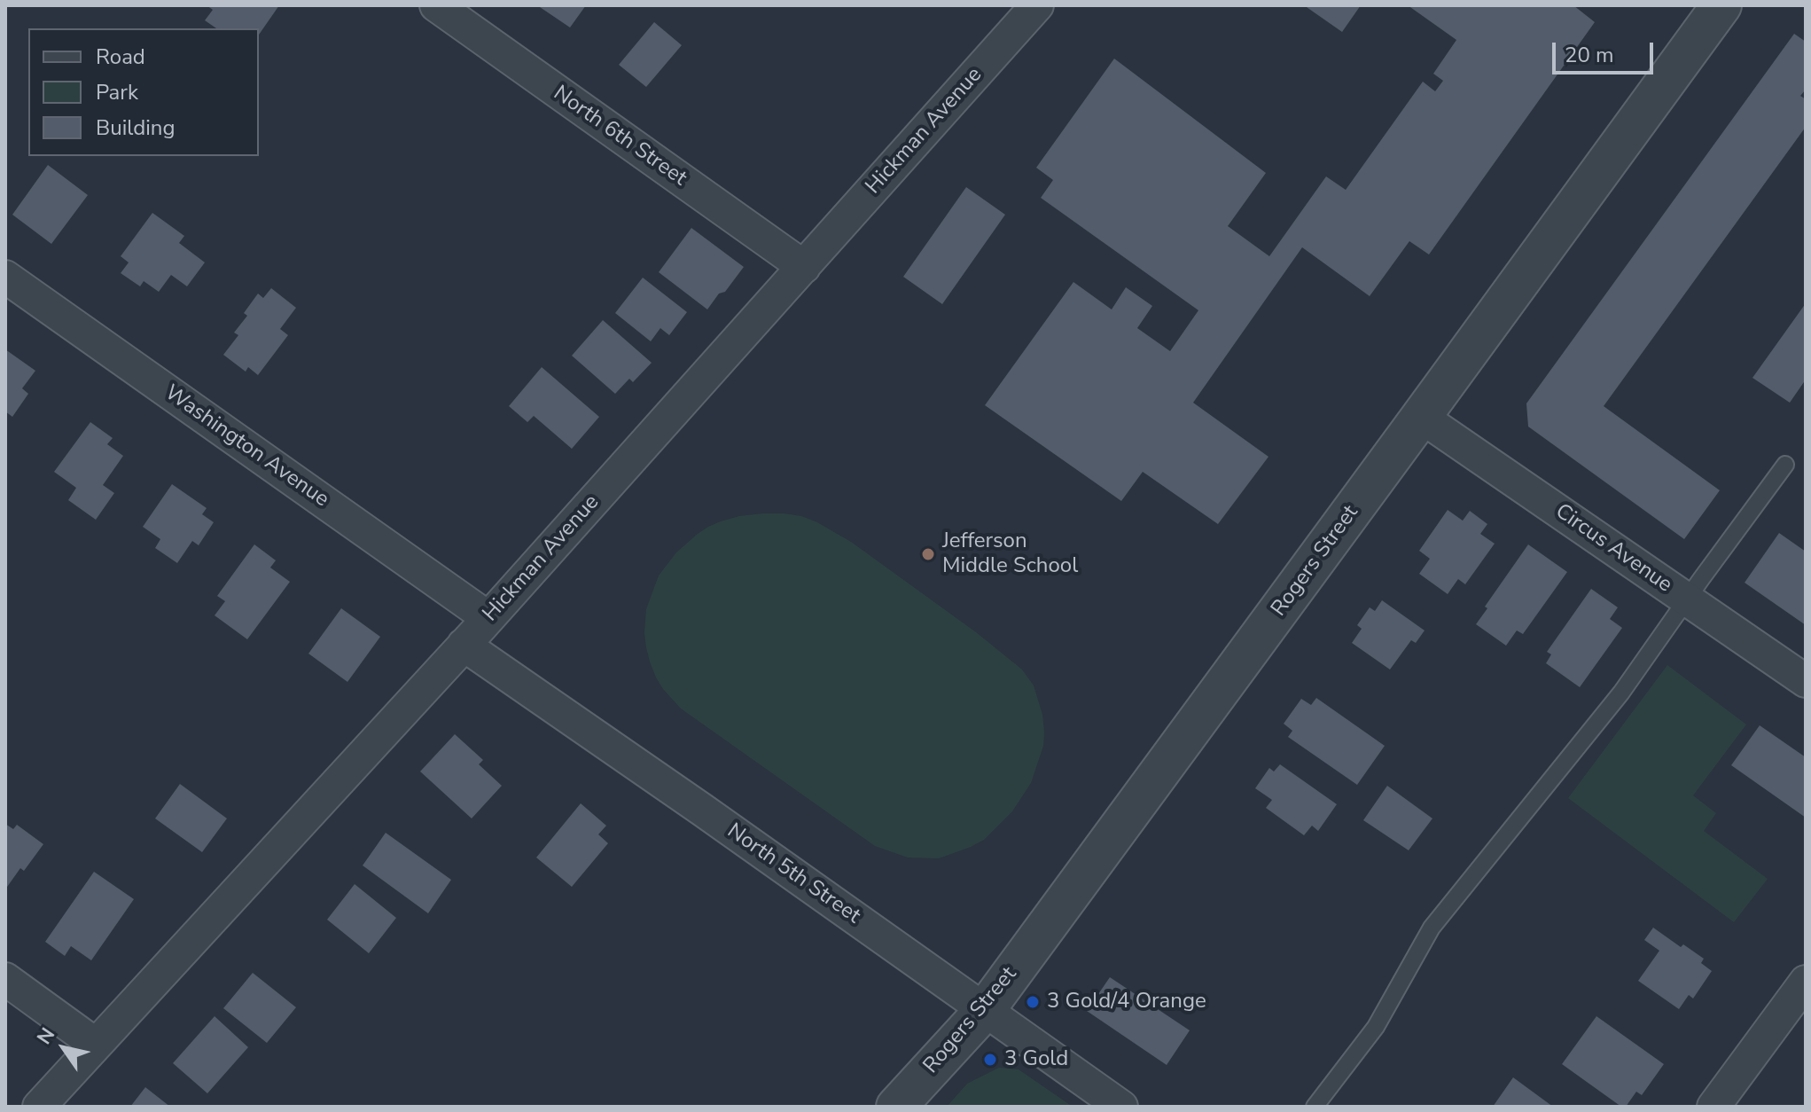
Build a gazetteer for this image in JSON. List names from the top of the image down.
{
  "streets": {
    "street": [
      "Hickman Avenue",
      "North 6th Street",
      "Washington Avenue",
      "Circus Avenue",
      "Rogers Street",
      "North 5th Street"
    ]
  },
  "crossings": [
    ["Hickman Avenue", "North 6th Street"],
    ["Hickman Avenue", "Washington Avenue"],
    ["Hickman Avenue", "North 5th Street"],
    ["Circus Avenue", "Rogers Street"],
    ["Rogers Street", "North 5th Street"]
  ],
  "places": ["Jefferson Middle School", "3 Gold/4 Orange", "3 Gold"],
  "legend": ["Road", "Park", "Building"],
  "scale_bar": "20 m",
  "north": "top left"
}
